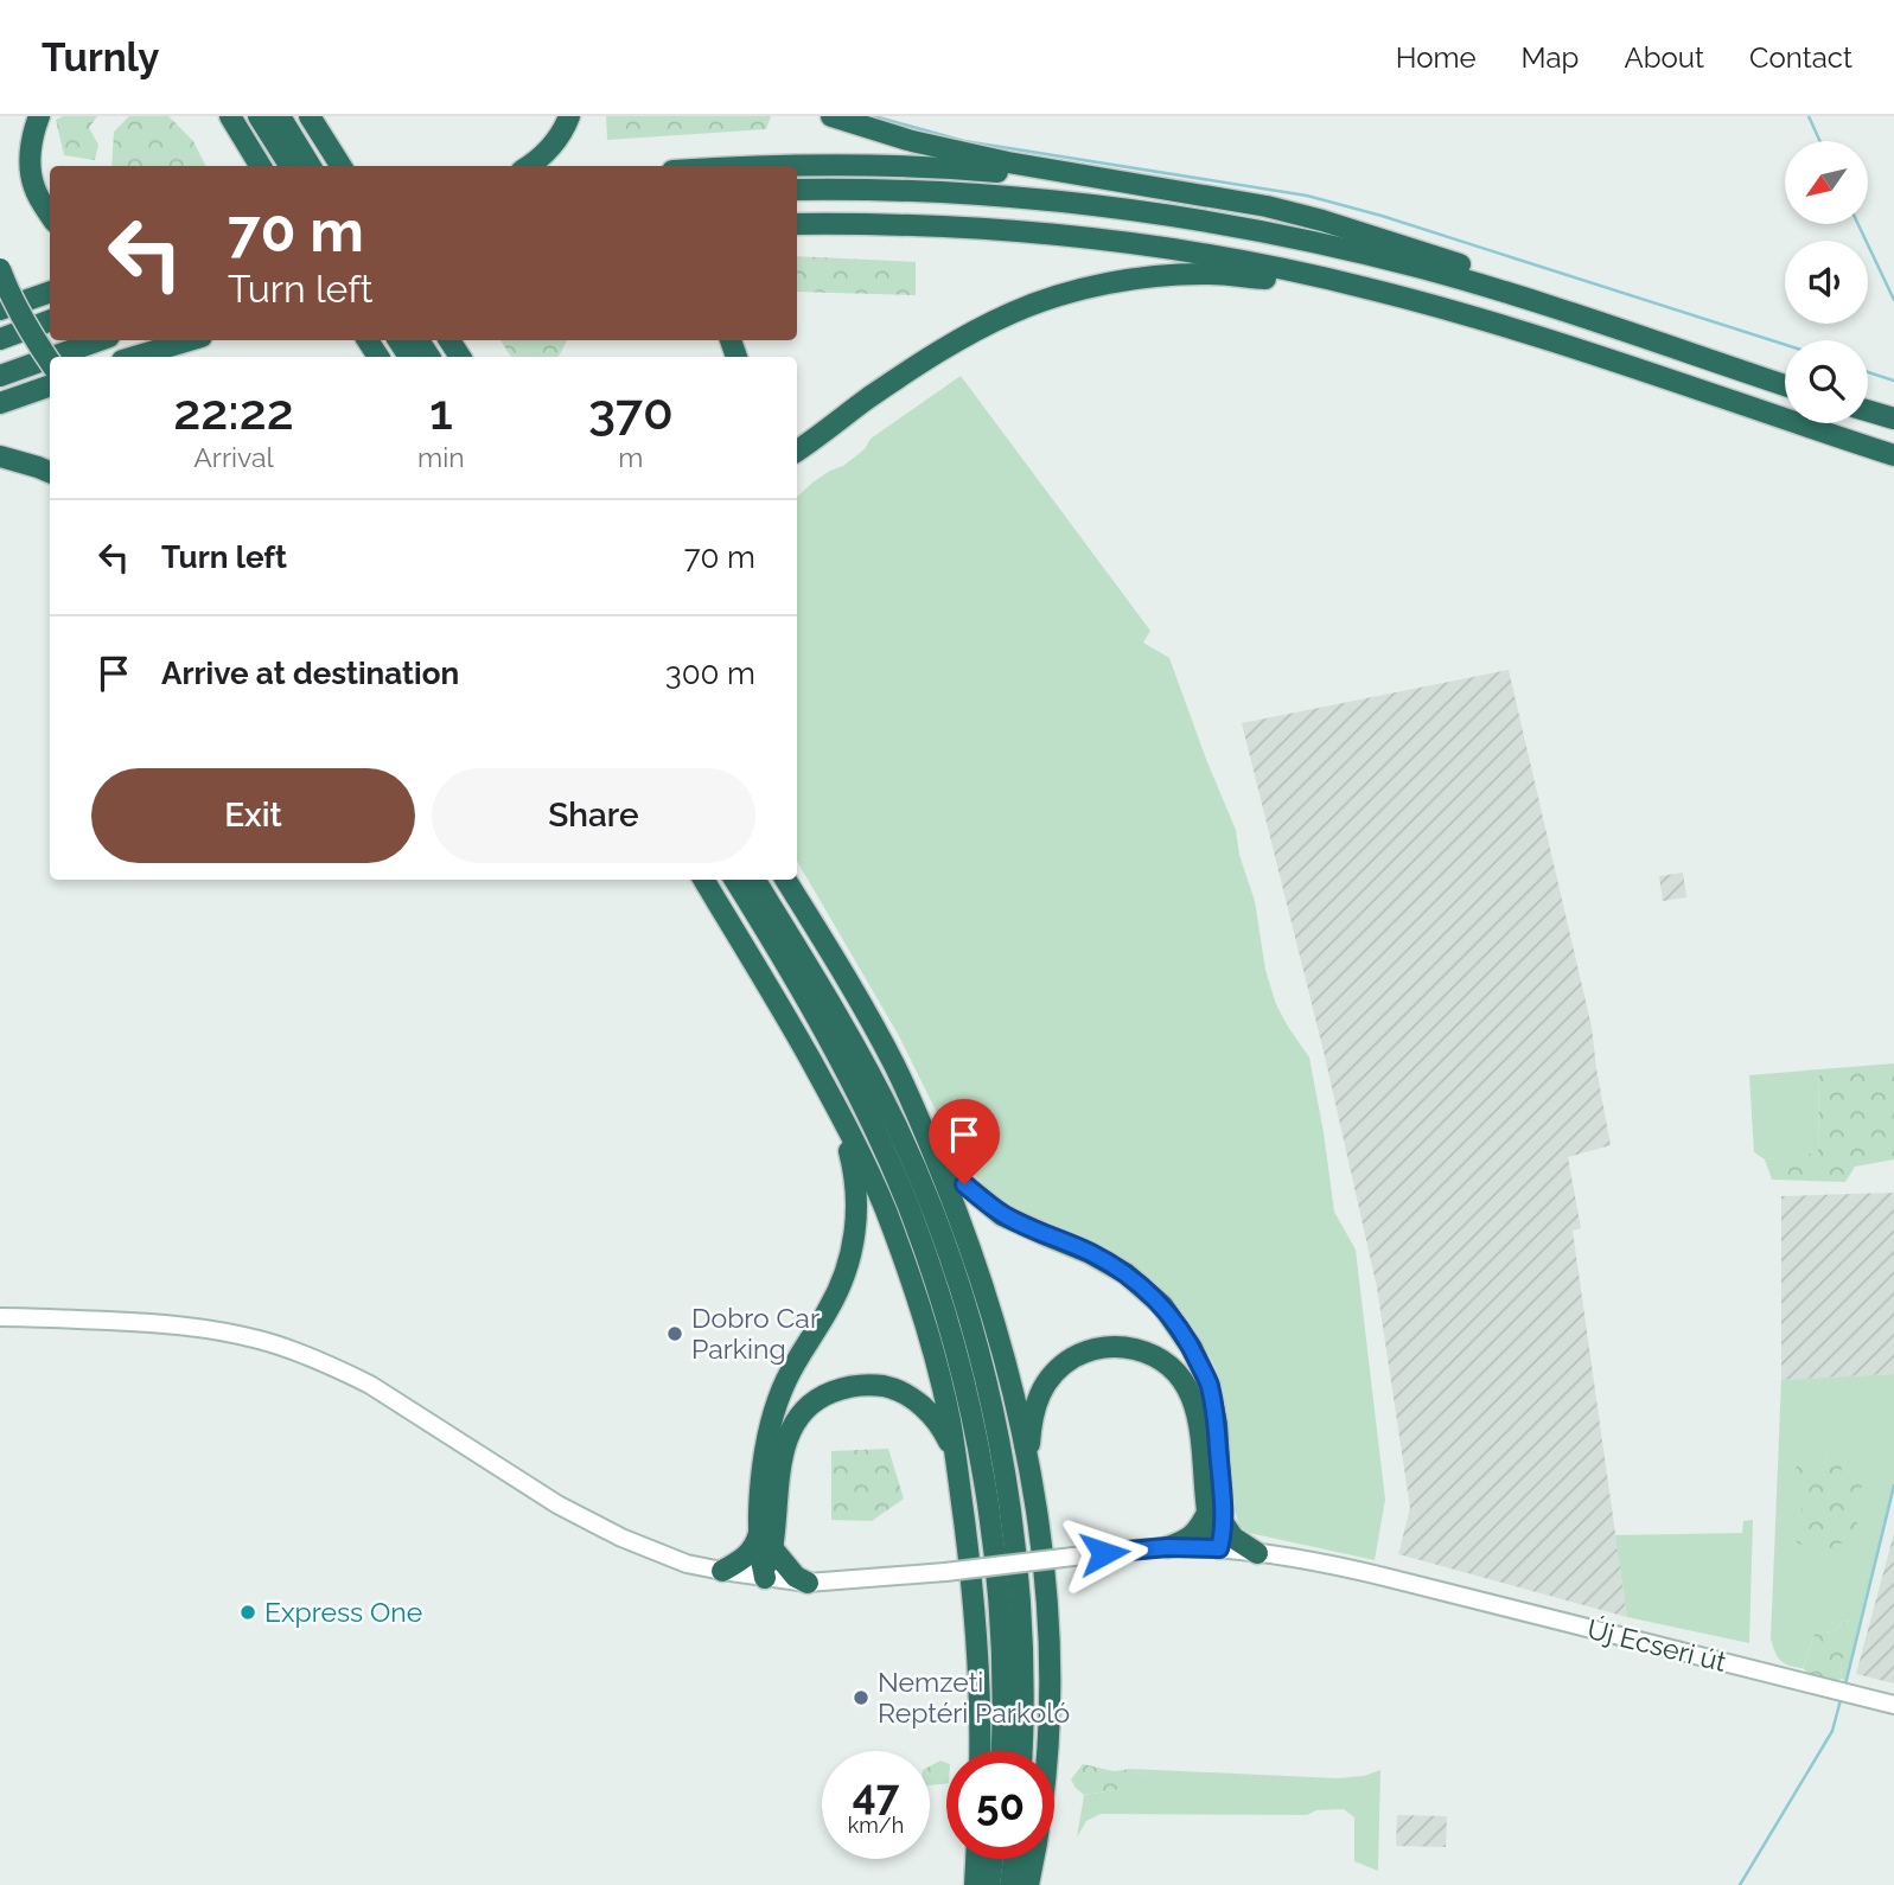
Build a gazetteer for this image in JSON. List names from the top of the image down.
{
  "streets": {
    "main road": ["Új Ecseri út"]
  },
  "places": ["Dobro Car Parking", "Express One", "Nemzeti Reptéri Parkoló"],
  "north": "bottom left",
  "page": {
    "header": "Turnly",
    "nav": [
      "Home",
      "Map",
      "About",
      "Contact"
    ],
    "turn": ["70 m", "Turn left"],
    "eta": [
      "22:22",
      "Arrival",
      "1",
      "min",
      "370",
      "m"
    ],
    "list": [
      {
        "name": "Turn left",
        "value": "70 m"
      },
      {
        "name": "Arrive at destination",
        "value": "300 m"
      }
    ],
    "buttons": ["Exit", "Share"],
    "speed": "47 km/h",
    "limit": "50"
  }
}
